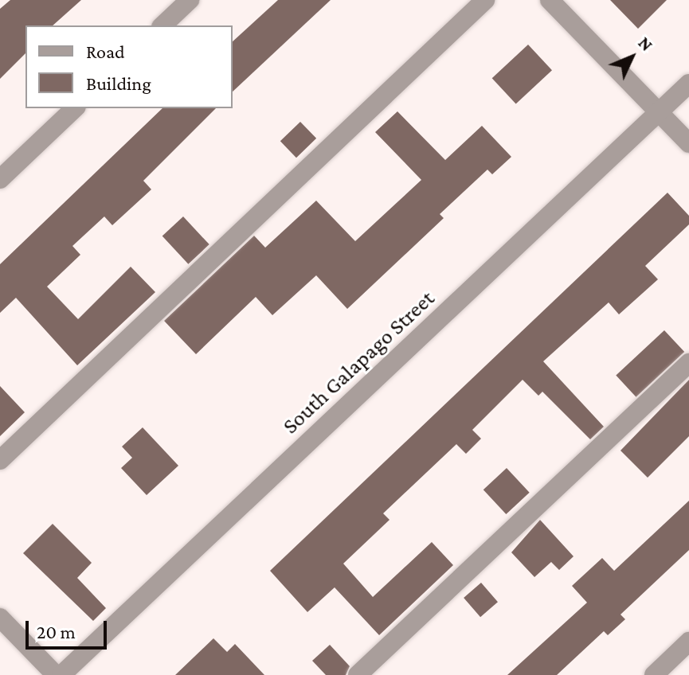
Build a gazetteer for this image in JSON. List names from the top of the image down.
{
  "streets": {
    "street": ["South Galapago Street"]
  },
  "legend": ["Road", "Building"],
  "scale_bar": "20 m",
  "north": "top right"
}
